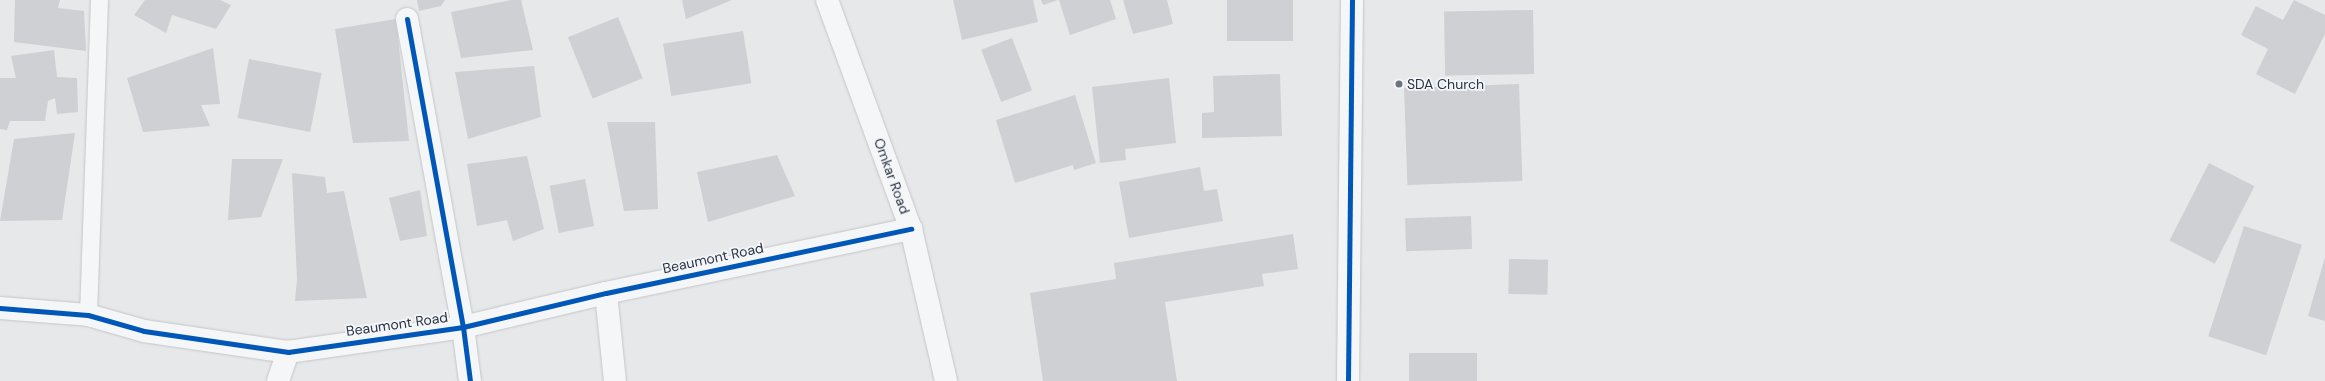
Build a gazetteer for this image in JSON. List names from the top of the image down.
{
  "streets": {
    "street": ["Omkar Road", "Beaumont Road"]
  },
  "crossings": [
    ["Omkar Road", "Beaumont Road"]
  ],
  "places": ["SDA Church"]
}
